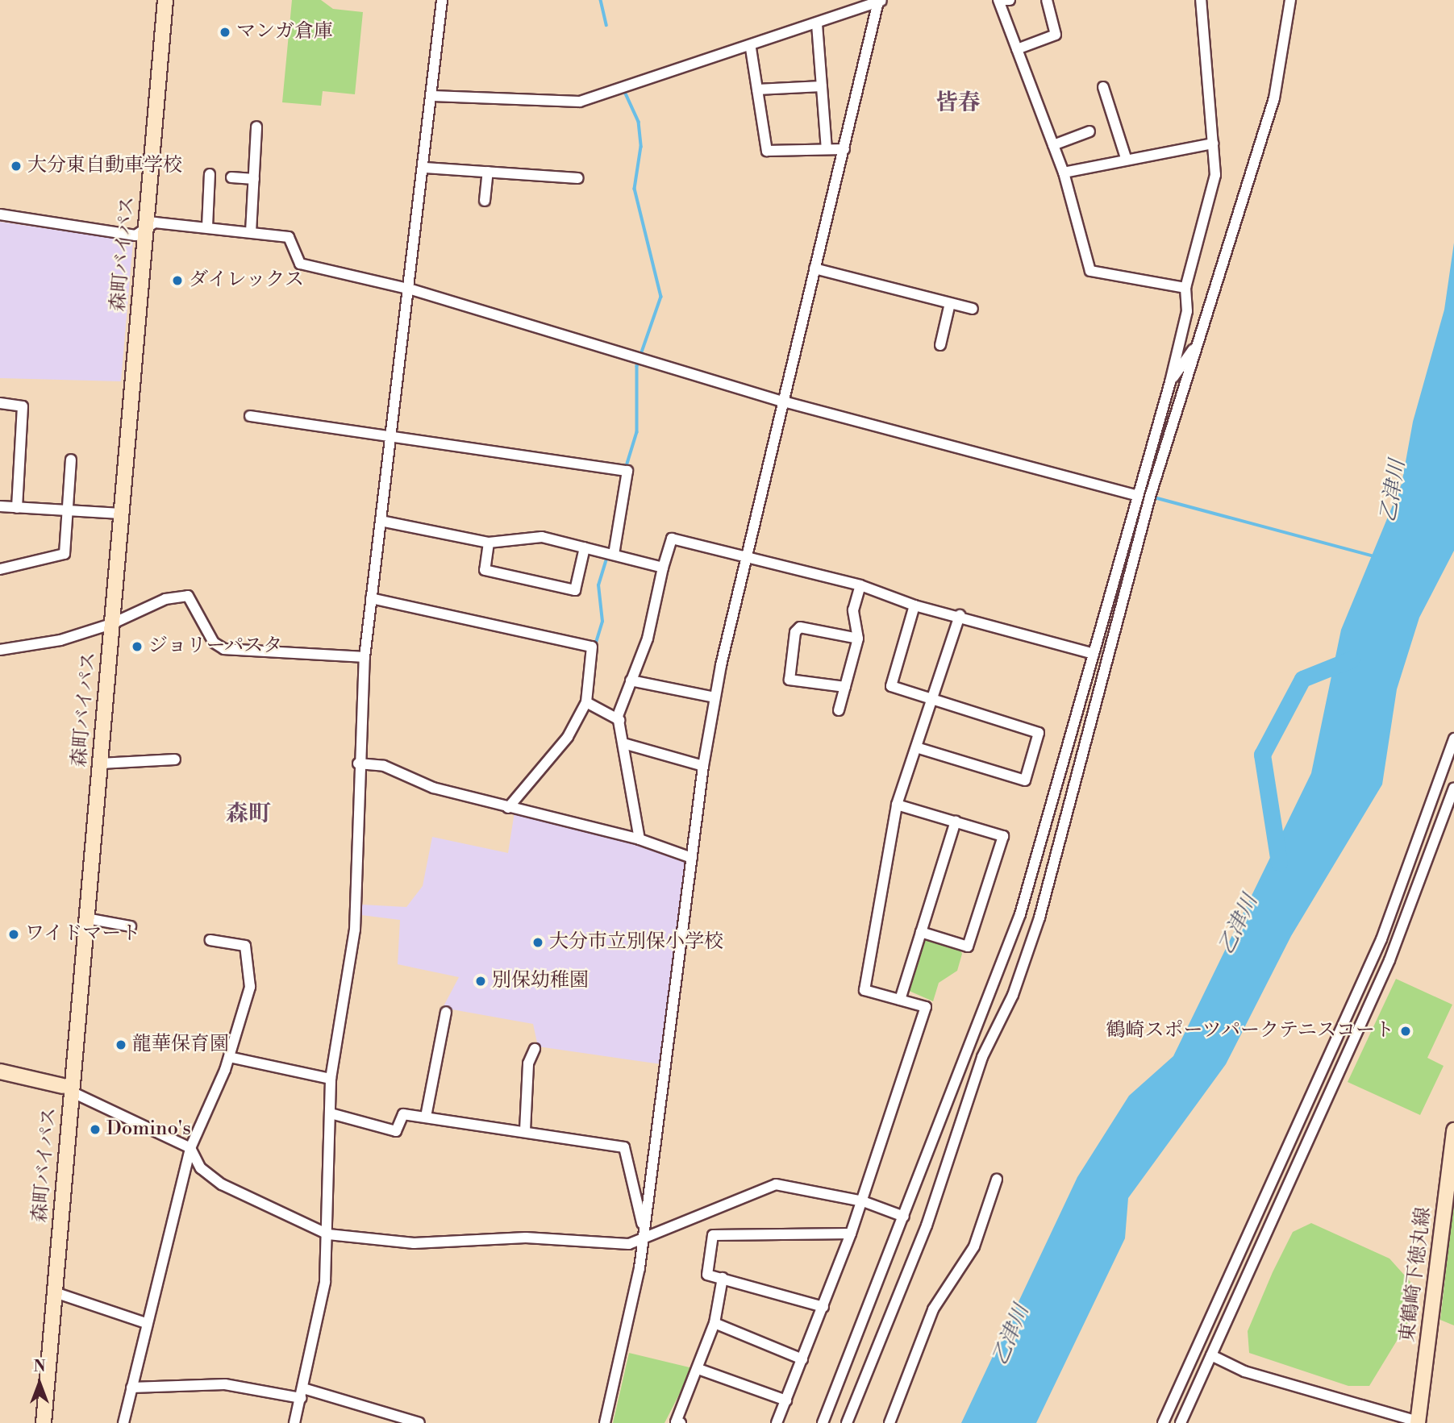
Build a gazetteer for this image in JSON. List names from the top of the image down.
{
  "streets": {
    "main road": ["森町バイパス", "東鶴崎下徳丸線"]
  },
  "districts": ["皆春", "森町"],
  "water": ["乙津川"],
  "places": [
    "マンガ倉庫",
    "大分東自動車学校",
    "ダイレックス",
    "ジョリーパスタ",
    "ワイドマート",
    "大分市立別保小学校",
    "別保幼稚園",
    "鶴崎スポーツパークテニスコート",
    "龍華保育園",
    "Domino's"
  ],
  "north": "top"
}
